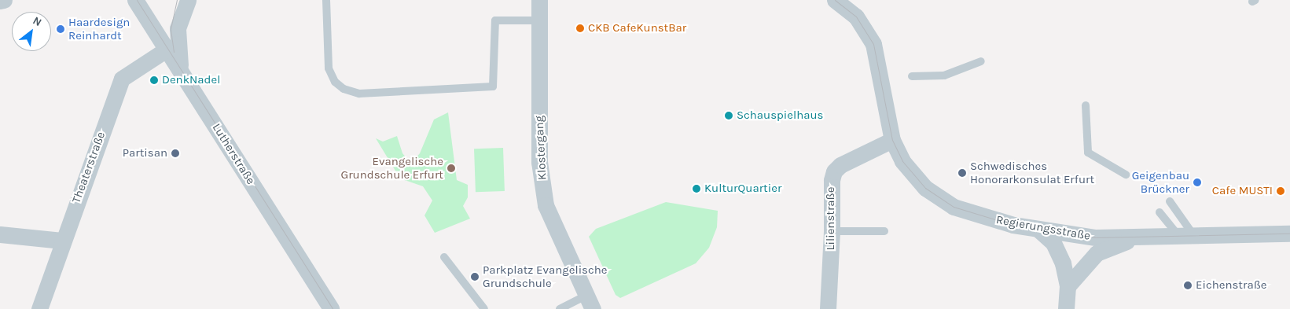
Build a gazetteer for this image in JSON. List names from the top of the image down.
{
  "streets": {
    "street": [
      "Klostergang",
      "Lutherstraße",
      "Theaterstraße",
      "Lilienstraße",
      "Regierungsstraße"
    ]
  },
  "crossings": [
    ["Lutherstraße", "Theaterstraße"],
    ["Lilienstraße", "Regierungsstraße"]
  ],
  "places": [
    "CKB CafeKunstBar",
    "Haardesign Reinhardt",
    "DenkNadel",
    "Schauspielhaus",
    "Partisan",
    "Evangelische Grundschule Erfurt",
    "Schwedisches Honorarkonsulat Erfurt",
    "Geigenbau Brückner",
    "KulturQuartier",
    "Cafe MUSTI",
    "Parkplatz Evangelische Grundschule",
    "Eichenstraße"
  ],
  "north": "top right"
}
